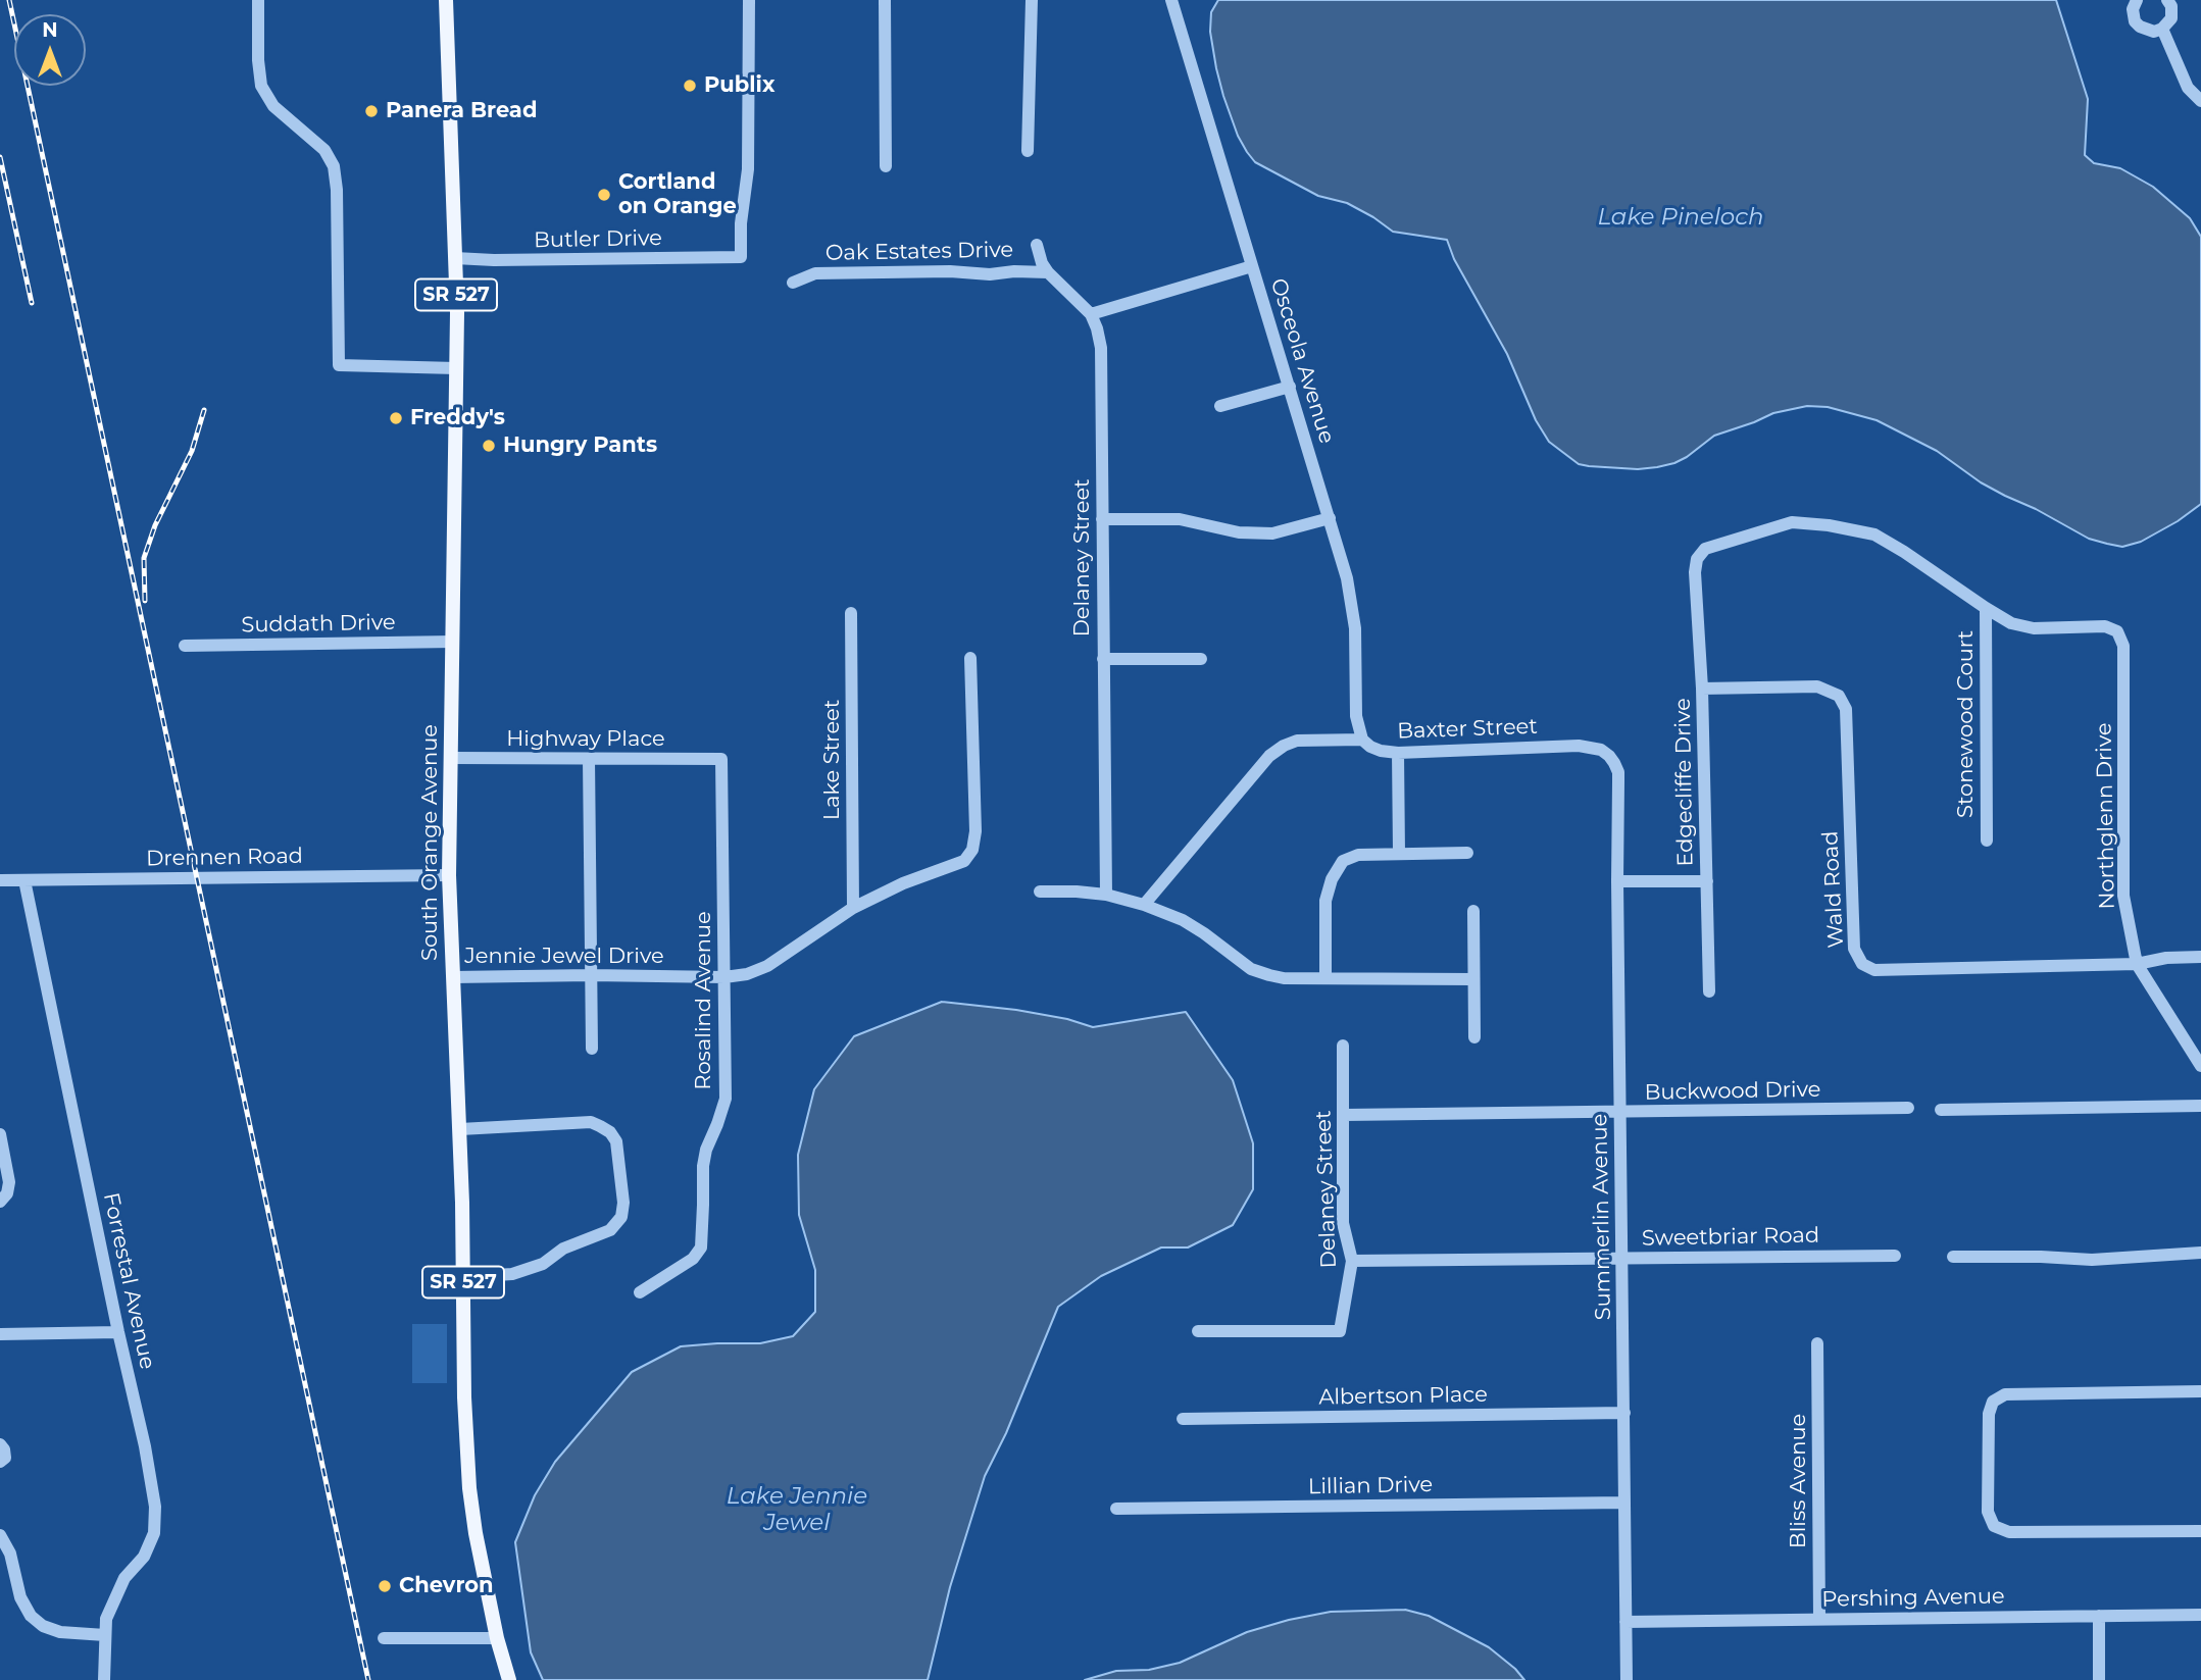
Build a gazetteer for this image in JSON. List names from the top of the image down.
{
  "streets": {
    "main road": ["SR 527", "South Orange Avenue"],
    "street": [
      "Butler Drive",
      "Oak Estates Drive",
      "Osceola Avenue",
      "Delaney Street",
      "Suddath Drive",
      "Stonewood Court",
      "Baxter Street",
      "Highway Place",
      "Lake Street",
      "Edgecliffe Drive",
      "Northglenn Drive",
      "Drennen Road",
      "Wald Road",
      "Jennie Jewel Drive",
      "Rosalind Avenue",
      "Buckwood Drive",
      "Summerlin Avenue",
      "Sweetbriar Road",
      "Forrestal Avenue",
      "Albertson Place",
      "Bliss Avenue",
      "Lillian Drive",
      "Pershing Avenue"
    ]
  },
  "crossings": [
    ["Butler Drive", "South Orange Avenue"],
    ["Oak Estates Drive", "Delaney Street"],
    ["Osceola Avenue", "Baxter Street"],
    ["Delaney Street", "Buckwood Drive"],
    ["Delaney Street", "Sweetbriar Road"],
    ["Suddath Drive", "South Orange Avenue"],
    ["Stonewood Court", "Edgecliffe Drive"],
    ["Stonewood Court", "Northglenn Drive"],
    ["Baxter Street", "Summerlin Avenue"],
    ["Highway Place", "South Orange Avenue"],
    ["Highway Place", "Rosalind Avenue"],
    ["Lake Street", "Jennie Jewel Drive"],
    ["Edgecliffe Drive", "Northglenn Drive"],
    ["Edgecliffe Drive", "Wald Road"],
    ["Northglenn Drive", "Wald Road"],
    ["South Orange Avenue", "Drennen Road"],
    ["South Orange Avenue", "Jennie Jewel Drive"],
    ["Drennen Road", "Forrestal Avenue"],
    ["Jennie Jewel Drive", "Rosalind Avenue"],
    ["Buckwood Drive", "Summerlin Avenue"],
    ["Summerlin Avenue", "Sweetbriar Road"],
    ["Summerlin Avenue", "Albertson Place"],
    ["Summerlin Avenue", "Lillian Drive"],
    ["Summerlin Avenue", "Pershing Avenue"],
    ["Bliss Avenue", "Pershing Avenue"]
  ],
  "water": ["Lake Pineloch", "Lake Jennie Jewel"],
  "places": [
    "Publix",
    "Panera Bread",
    "Cortland on Orange",
    "Freddy's",
    "Hungry Pants",
    "Chevron"
  ],
  "north": "top"
}
